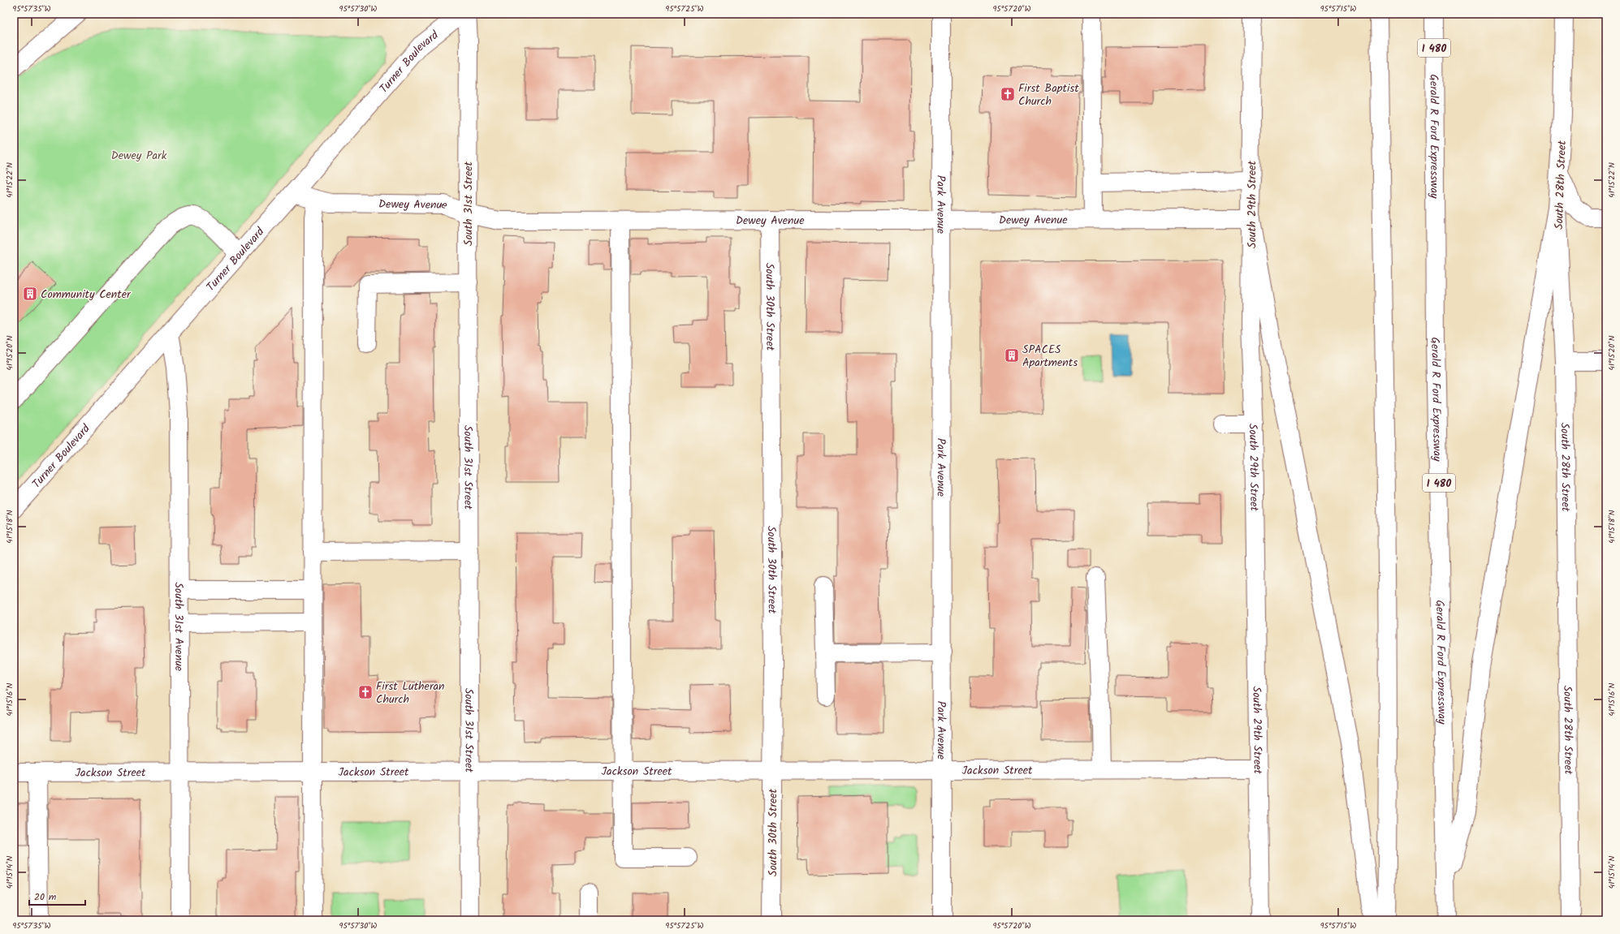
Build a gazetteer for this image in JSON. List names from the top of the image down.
{
  "streets": {
    "main road": [
      "I 480",
      "Turner Boulevard",
      "Gerald R Ford Expressway",
      "South 28th Street",
      "South 31st Street",
      "Park Avenue",
      "South 29th Street",
      "Dewey Avenue",
      "South 30th Street",
      "South 31st Avenue",
      "Jackson Street"
    ]
  },
  "crossings": [
    ["Turner Boulevard", "Dewey Avenue"],
    ["Turner Boulevard", "South 31st Avenue"],
    ["South 31st Street", "Dewey Avenue"],
    ["South 31st Street", "Jackson Street"],
    ["Park Avenue", "Dewey Avenue"],
    ["Park Avenue", "Jackson Street"],
    ["South 29th Street", "Dewey Avenue"],
    ["South 29th Street", "Jackson Street"],
    ["Dewey Avenue", "South 30th Street"],
    ["South 30th Street", "Jackson Street"],
    ["South 31st Avenue", "Jackson Street"]
  ],
  "parks": ["Dewey Park"],
  "places": {
    "church": ["First Baptist Church", "First Lutheran Church"],
    "building": ["Community Center", "SPACES Apartments"]
  },
  "scale_bar": "20 m",
  "coordinates": [
    "95°57'35\"W",
    "95°57'30\"W",
    "95°57'25\"W",
    "95°57'20\"W",
    "95°57'15\"W",
    "41°15'22\"N",
    "41°15'20\"N",
    "41°15'18\"N",
    "41°15'16\"N",
    "41°15'14\"N"
  ]
}
